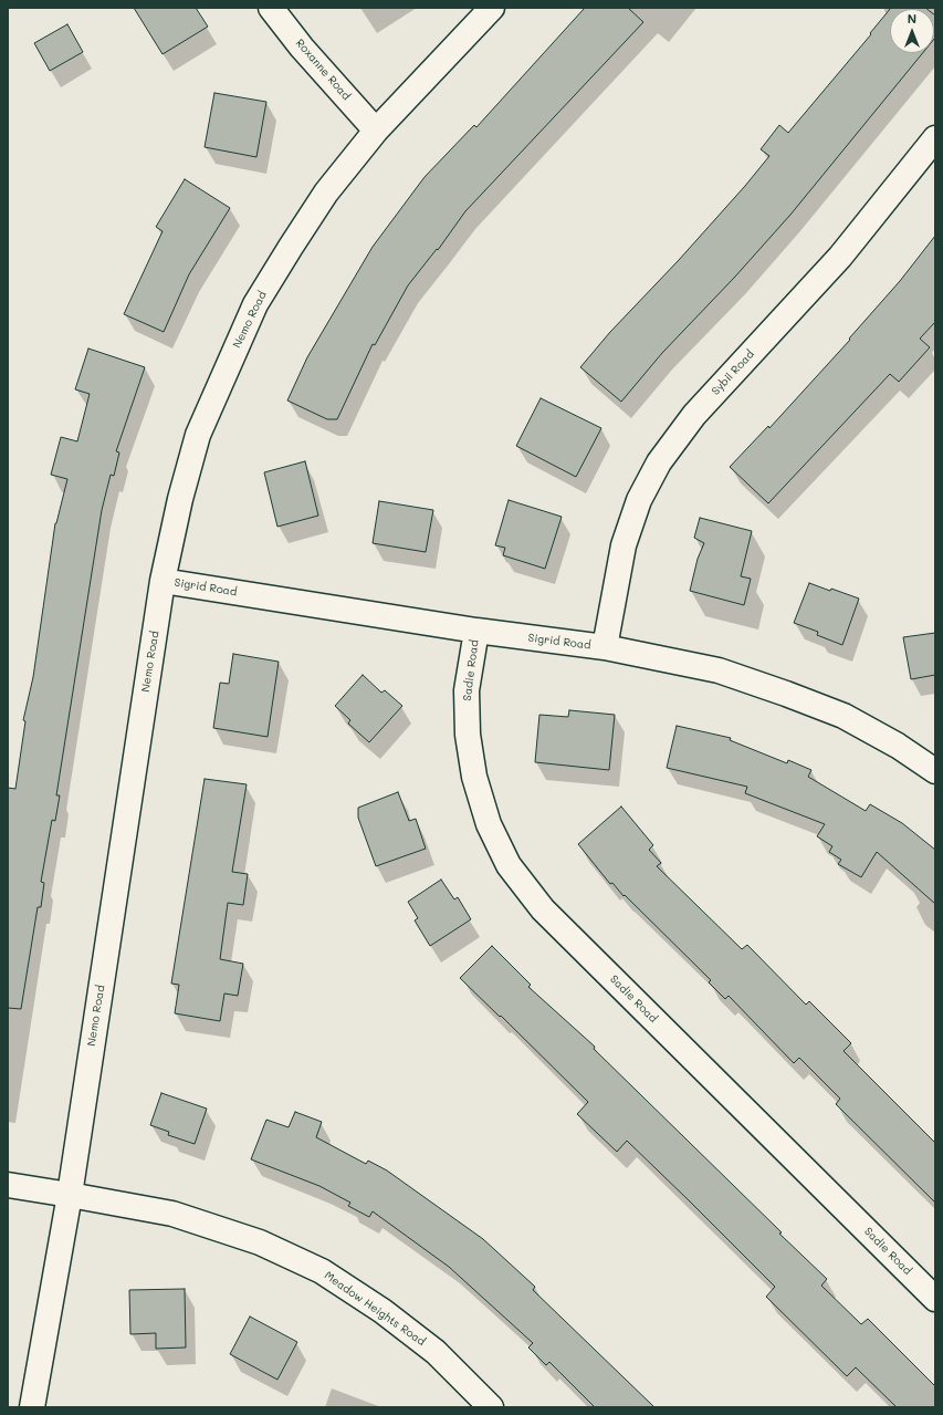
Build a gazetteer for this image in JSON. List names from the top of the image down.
{
  "streets": {
    "street": [
      "Roxanne Road",
      "Nemo Road",
      "Sybil Road",
      "Sigrid Road",
      "Sadie Road",
      "Meadow Heights Road"
    ]
  },
  "crossings": [
    ["Roxanne Road", "Nemo Road"],
    ["Nemo Road", "Sigrid Road"],
    ["Nemo Road", "Meadow Heights Road"],
    ["Sybil Road", "Sigrid Road"],
    ["Sigrid Road", "Sadie Road"]
  ],
  "north": "top"
}
